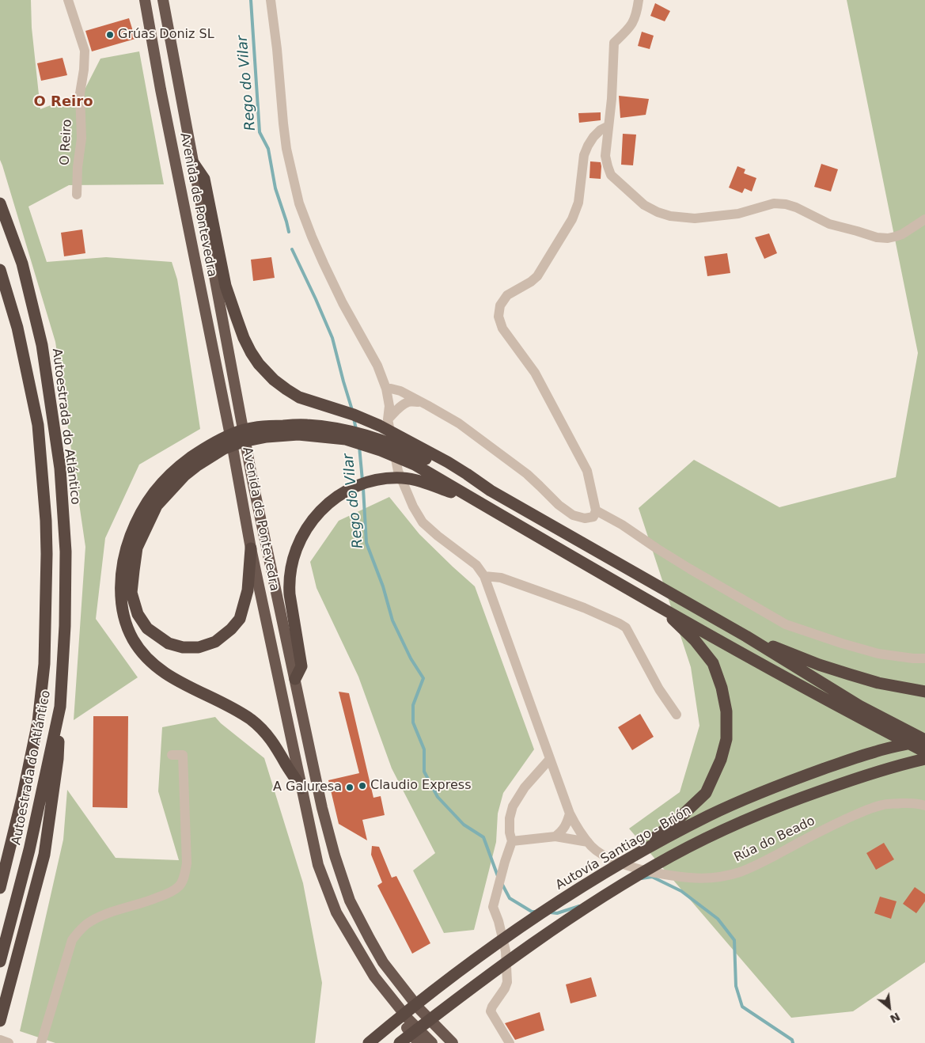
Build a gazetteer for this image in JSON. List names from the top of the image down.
{
  "streets": {
    "highway": ["Avenida de Pontevedra", "Autoestrada do Atlántico", "Autovía Santiago - Brión"],
    "street": ["O Reiro", "Rúa do Beado"]
  },
  "districts": ["O Reiro"],
  "water": ["Rego do Vilar"],
  "places": ["Grúas Doniz SL", "Claudio Express", "A Galuresa"],
  "north": "bottom right"
}
